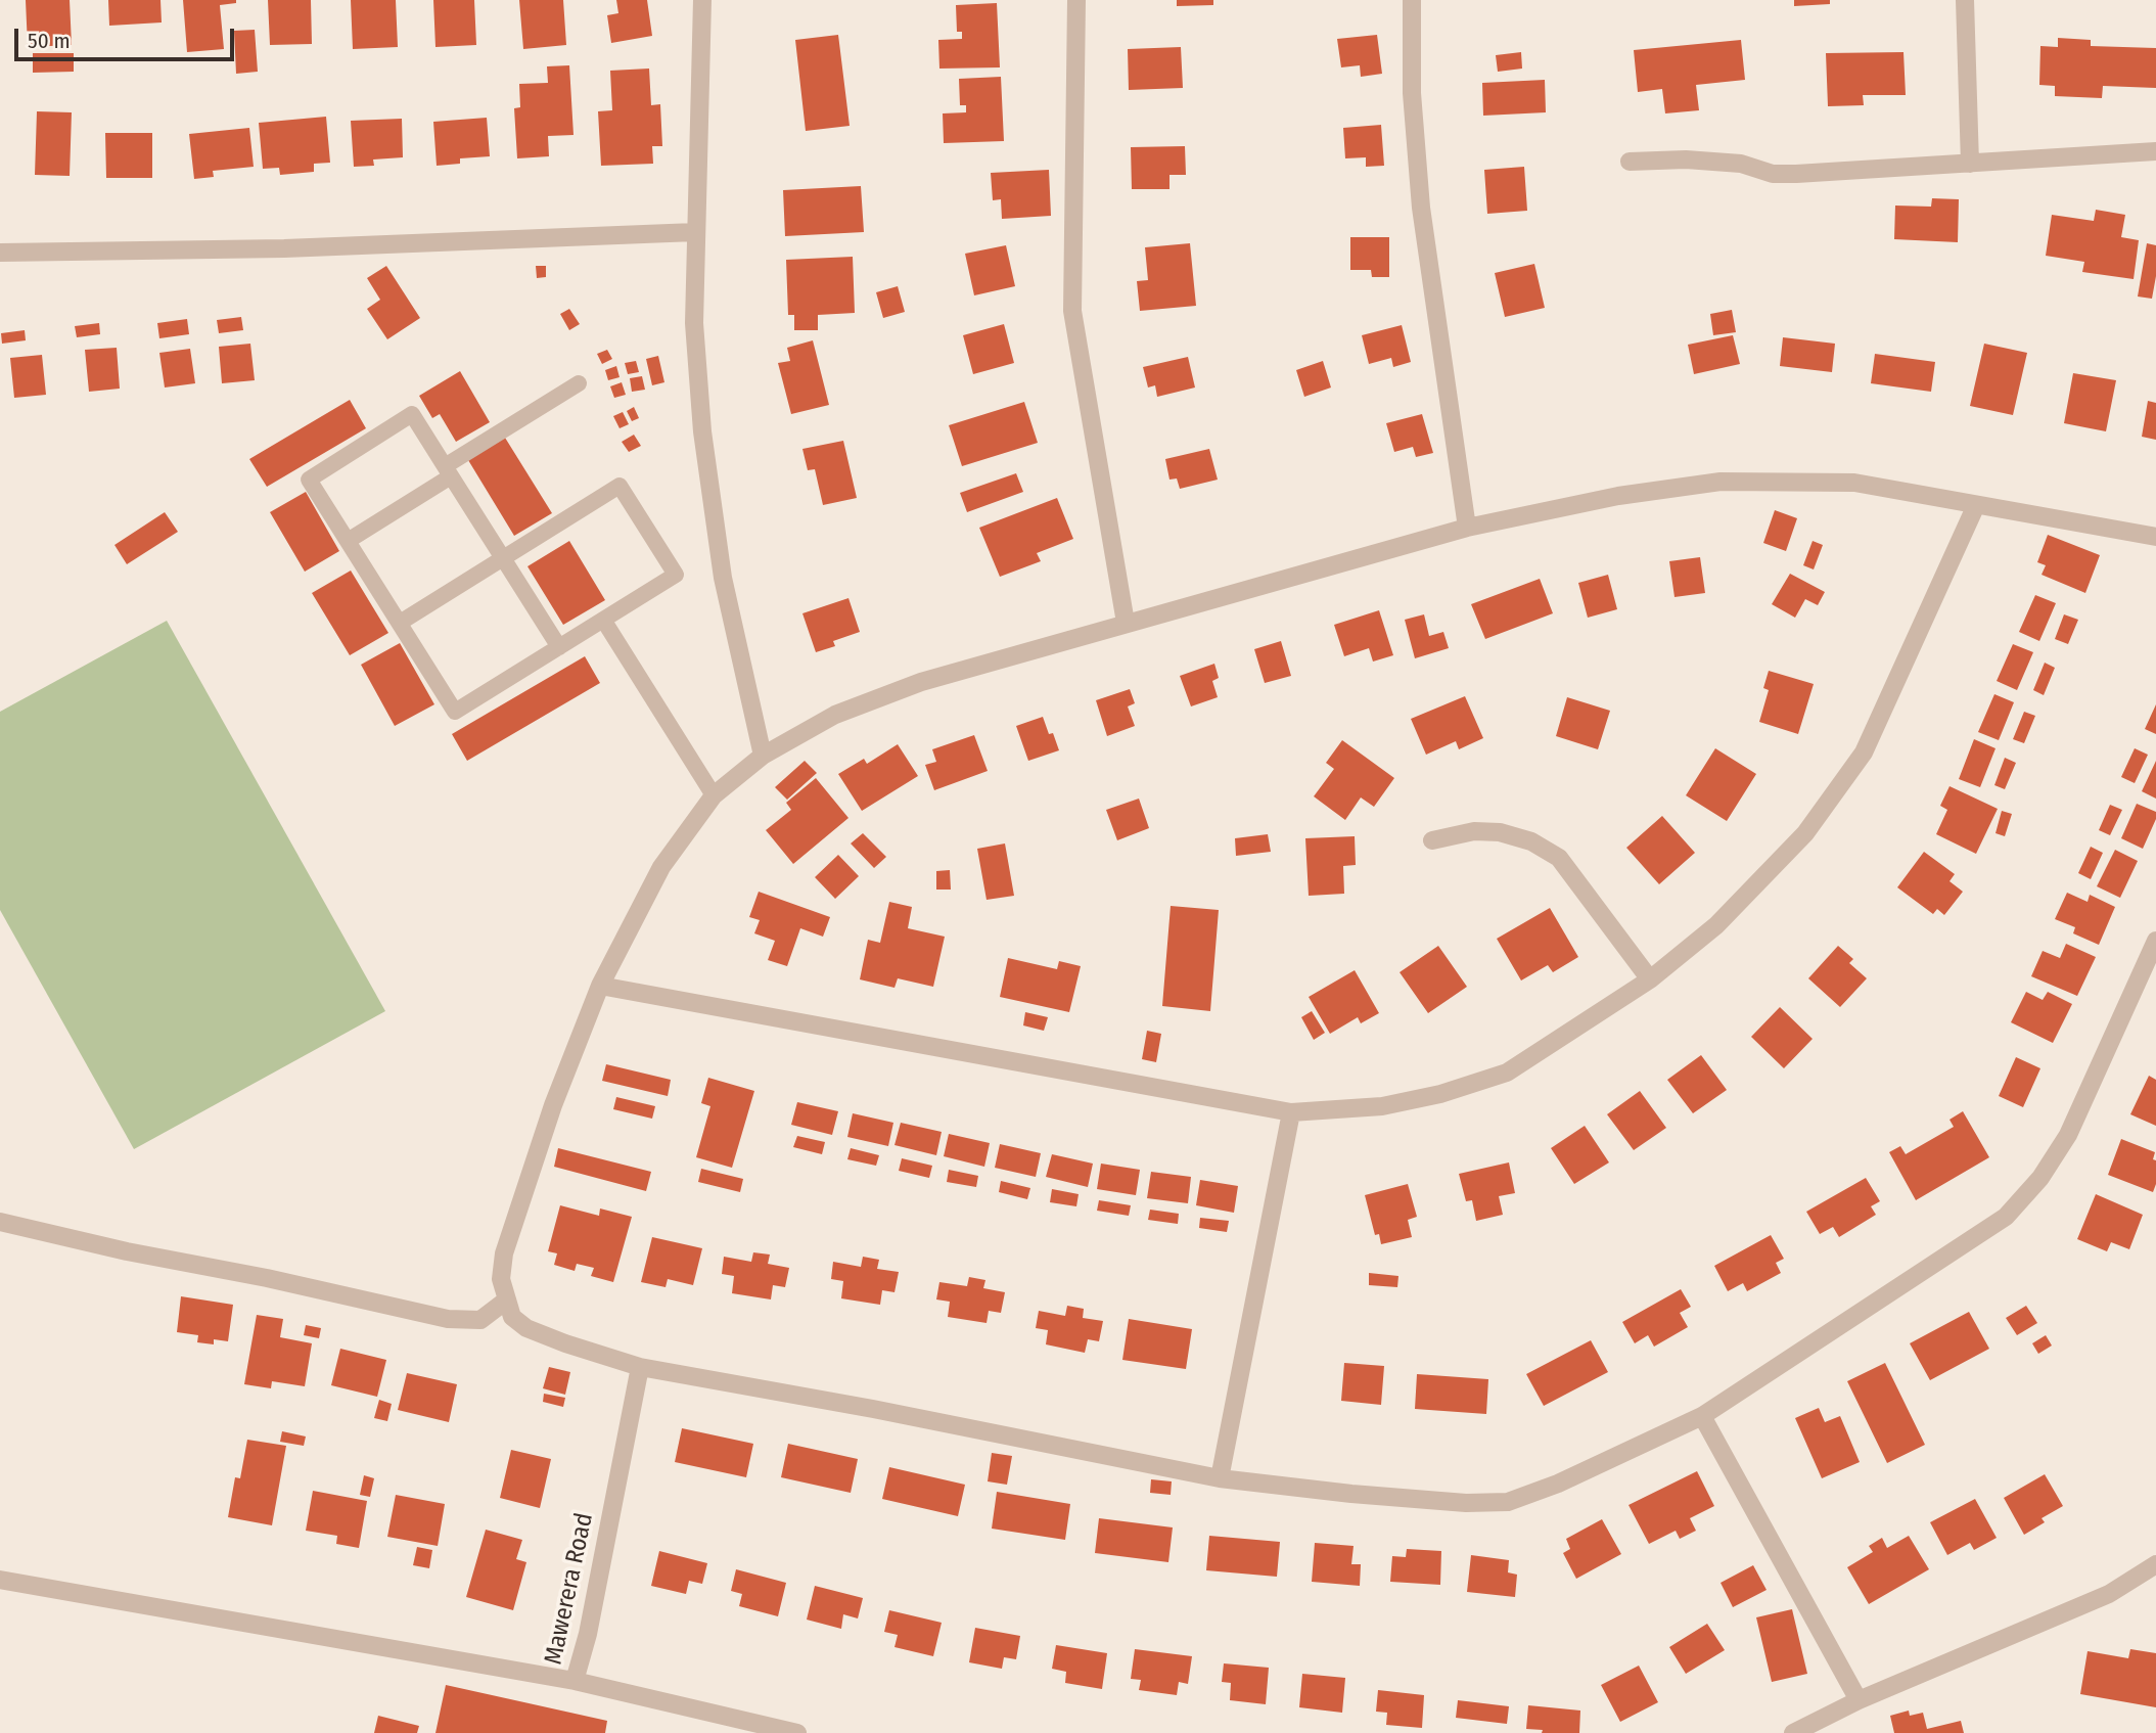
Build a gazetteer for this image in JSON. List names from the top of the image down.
{
  "streets": {
    "street": ["Mawerera Road"]
  },
  "scale_bar": "50 m"
}
